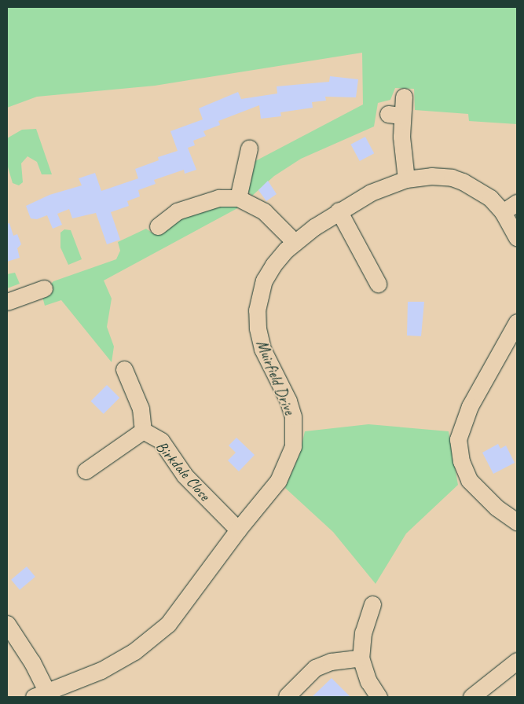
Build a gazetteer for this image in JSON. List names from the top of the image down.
{
  "streets": {
    "street": ["Muirfield Drive", "Birkdale Close"]
  },
  "crossings": [
    ["Muirfield Drive", "Birkdale Close"]
  ]
}
